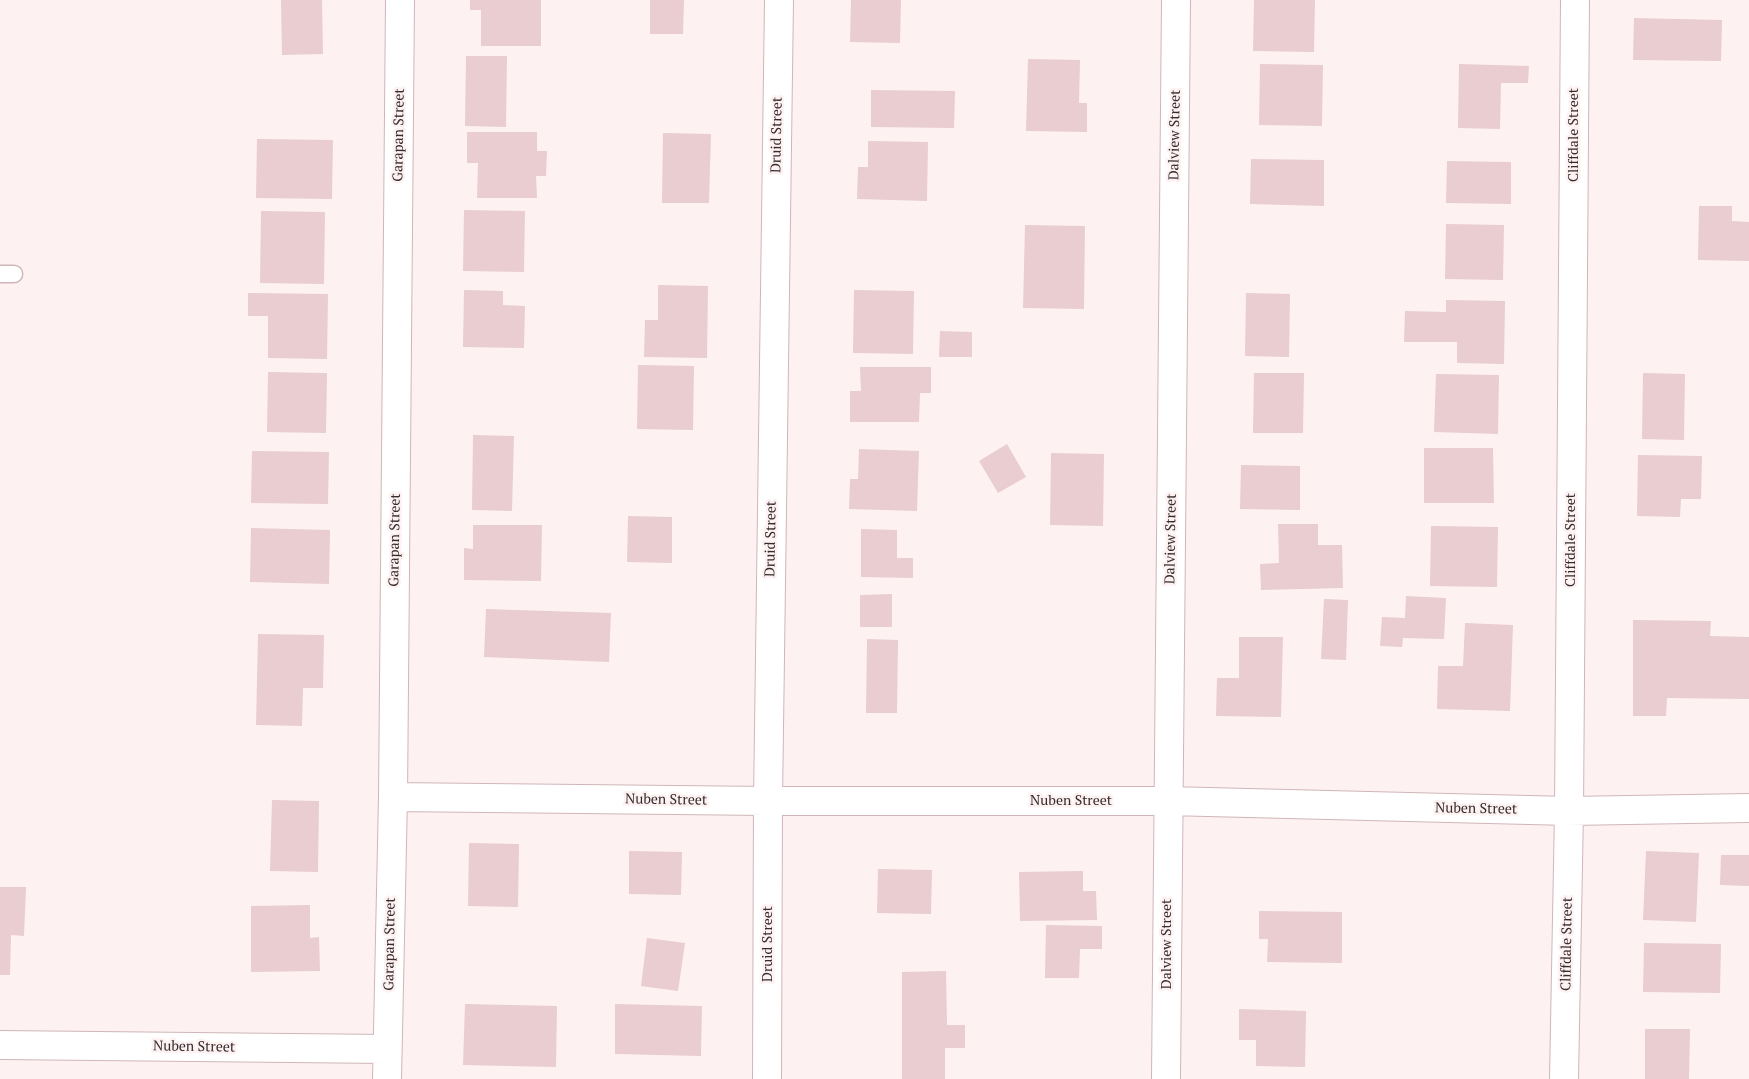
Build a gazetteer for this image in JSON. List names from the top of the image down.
{
  "streets": {
    "street": [
      "Garapan Street",
      "Druid Street",
      "Dalview Street",
      "Cliffdale Street",
      "Nuben Street"
    ]
  },
  "crossings": [
    ["Garapan Street", "Nuben Street"],
    ["Druid Street", "Nuben Street"],
    ["Dalview Street", "Nuben Street"],
    ["Cliffdale Street", "Nuben Street"]
  ]
}
